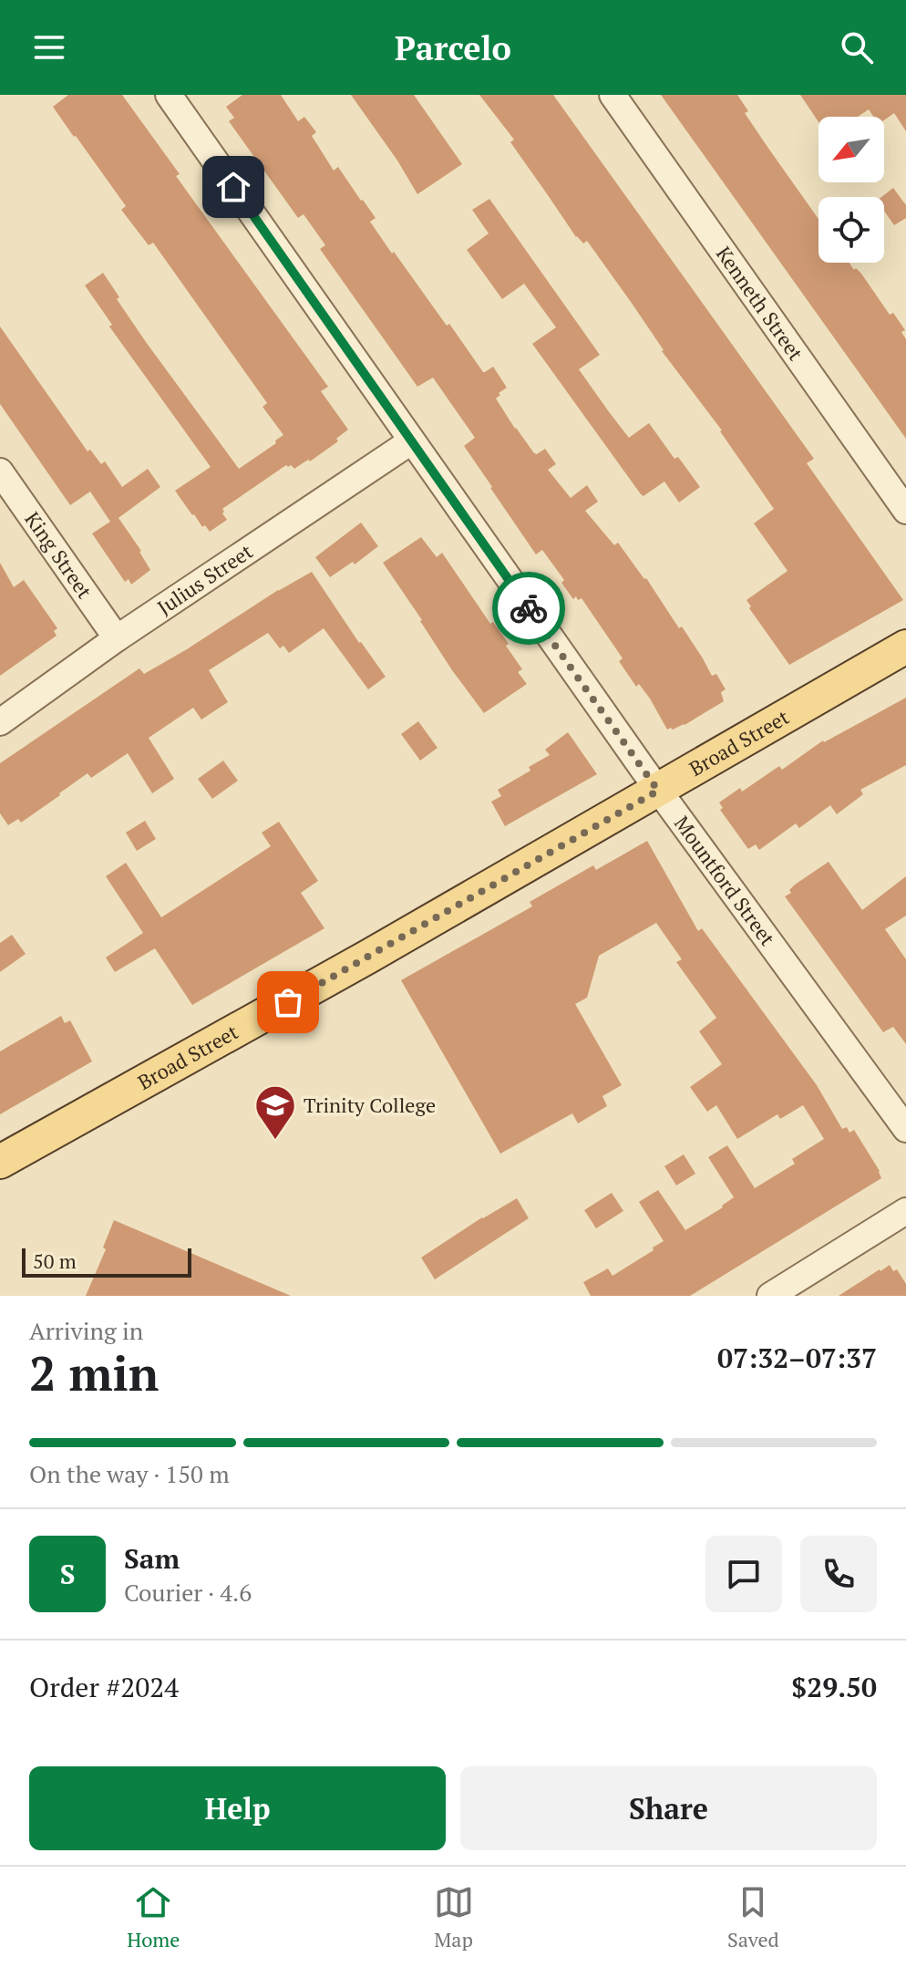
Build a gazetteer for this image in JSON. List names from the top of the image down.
{
  "streets": {
    "main road": ["Broad Street"],
    "street": [
      "Kenneth Street",
      "King Street",
      "Julius Street",
      "Mountford Street"
    ]
  },
  "crossings": [
    ["King Street", "Julius Street"],
    ["Julius Street", "Mountford Street"],
    ["Broad Street", "Mountford Street"]
  ],
  "places": {
    "school or university": ["Trinity College"]
  },
  "scale_bar": "50 m",
  "north": "bottom left",
  "page": {
    "header": "Parcelo",
    "scale": "50 m",
    "heading": ["2 min", "Arriving in", "07:32–07:37"],
    "panel": [
      "Sam",
      "Courier · 4.6",
      "Order #2024",
      "$29.50"
    ],
    "bar": "On the way · 150 m",
    "round": "S",
    "buttons": ["Help", "Share"],
    "tabs": ["Home", "Map", "Saved"]
  }
}
